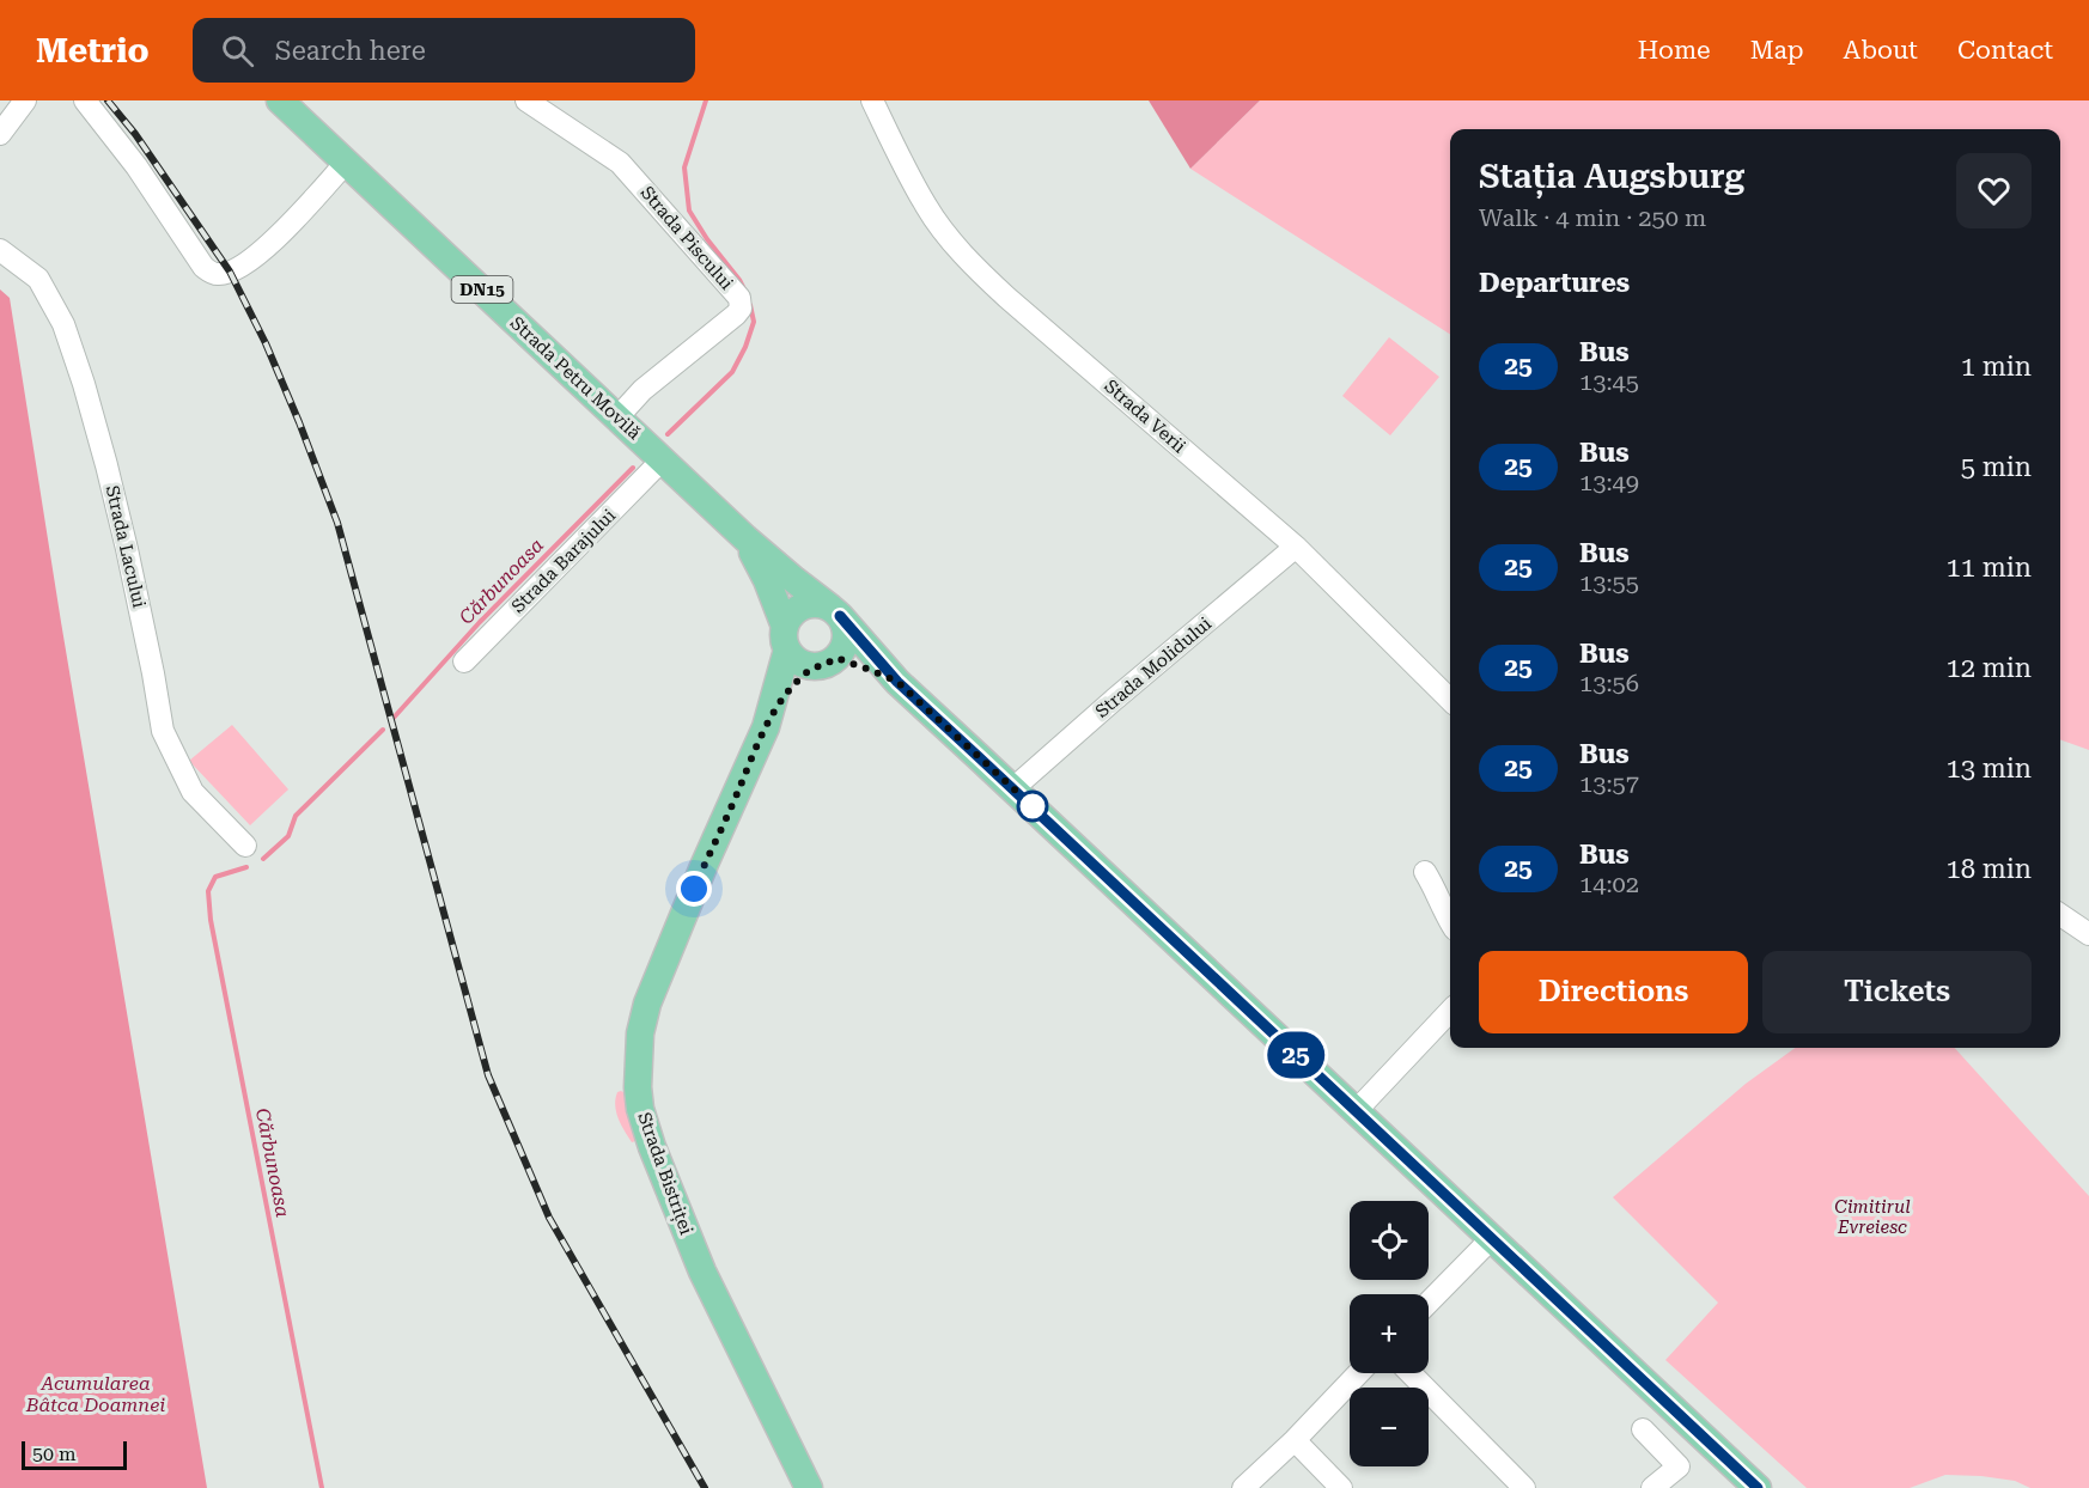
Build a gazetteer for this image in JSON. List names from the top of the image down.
{
  "streets": {
    "main road": ["DN15", "Strada Petru Movilă", "Strada Bistriței"],
    "street": [
      "Strada Piscului",
      "Strada Verii",
      "Strada Lacului",
      "Strada Barajului",
      "Strada Molidului"
    ]
  },
  "crossings": [
    ["Strada Piscului", "Strada Petru Movilă"],
    ["DN15", "Strada Petru Movilă"],
    ["DN15", "Strada Bistriței"],
    ["Strada Petru Movilă", "Strada Barajului"],
    ["Strada Petru Movilă", "Strada Molidului"],
    ["Strada Petru Movilă", "Strada Bistriței"],
    ["Strada Verii", "Strada Molidului"]
  ],
  "water": ["Cărbunoasa", "Acumularea Bâtca Doamnei"],
  "parks": ["Cimitirul Evreiesc"],
  "lines": ["bus line 25"],
  "scale_bar": "50 m",
  "page": {
    "header": "Metrio",
    "search": "Search here",
    "nav": [
      "Home",
      "Map",
      "About",
      "Contact"
    ],
    "on_map": "25",
    "heading": [
      ["Stația Augsburg", "Walk · 4 min · 250 m"],
      "Departures"
    ],
    "list": [
      {
        "mark": "25",
        "name": "Bus",
        "note": "13:45",
        "value": "1 min"
      },
      {
        "mark": "25",
        "name": "Bus",
        "note": "13:49",
        "value": "5 min"
      },
      {
        "mark": "25",
        "name": "Bus",
        "note": "13:55",
        "value": "11 min"
      },
      {
        "mark": "25",
        "name": "Bus",
        "note": "13:56",
        "value": "12 min"
      },
      {
        "mark": "25",
        "name": "Bus",
        "note": "13:57",
        "value": "13 min"
      },
      {
        "mark": "25",
        "name": "Bus",
        "note": "14:02",
        "value": "18 min"
      }
    ],
    "buttons": ["Directions", "Tickets"],
    "map_buttons": ["+", "−"],
    "scale": "50 m"
  }
}
